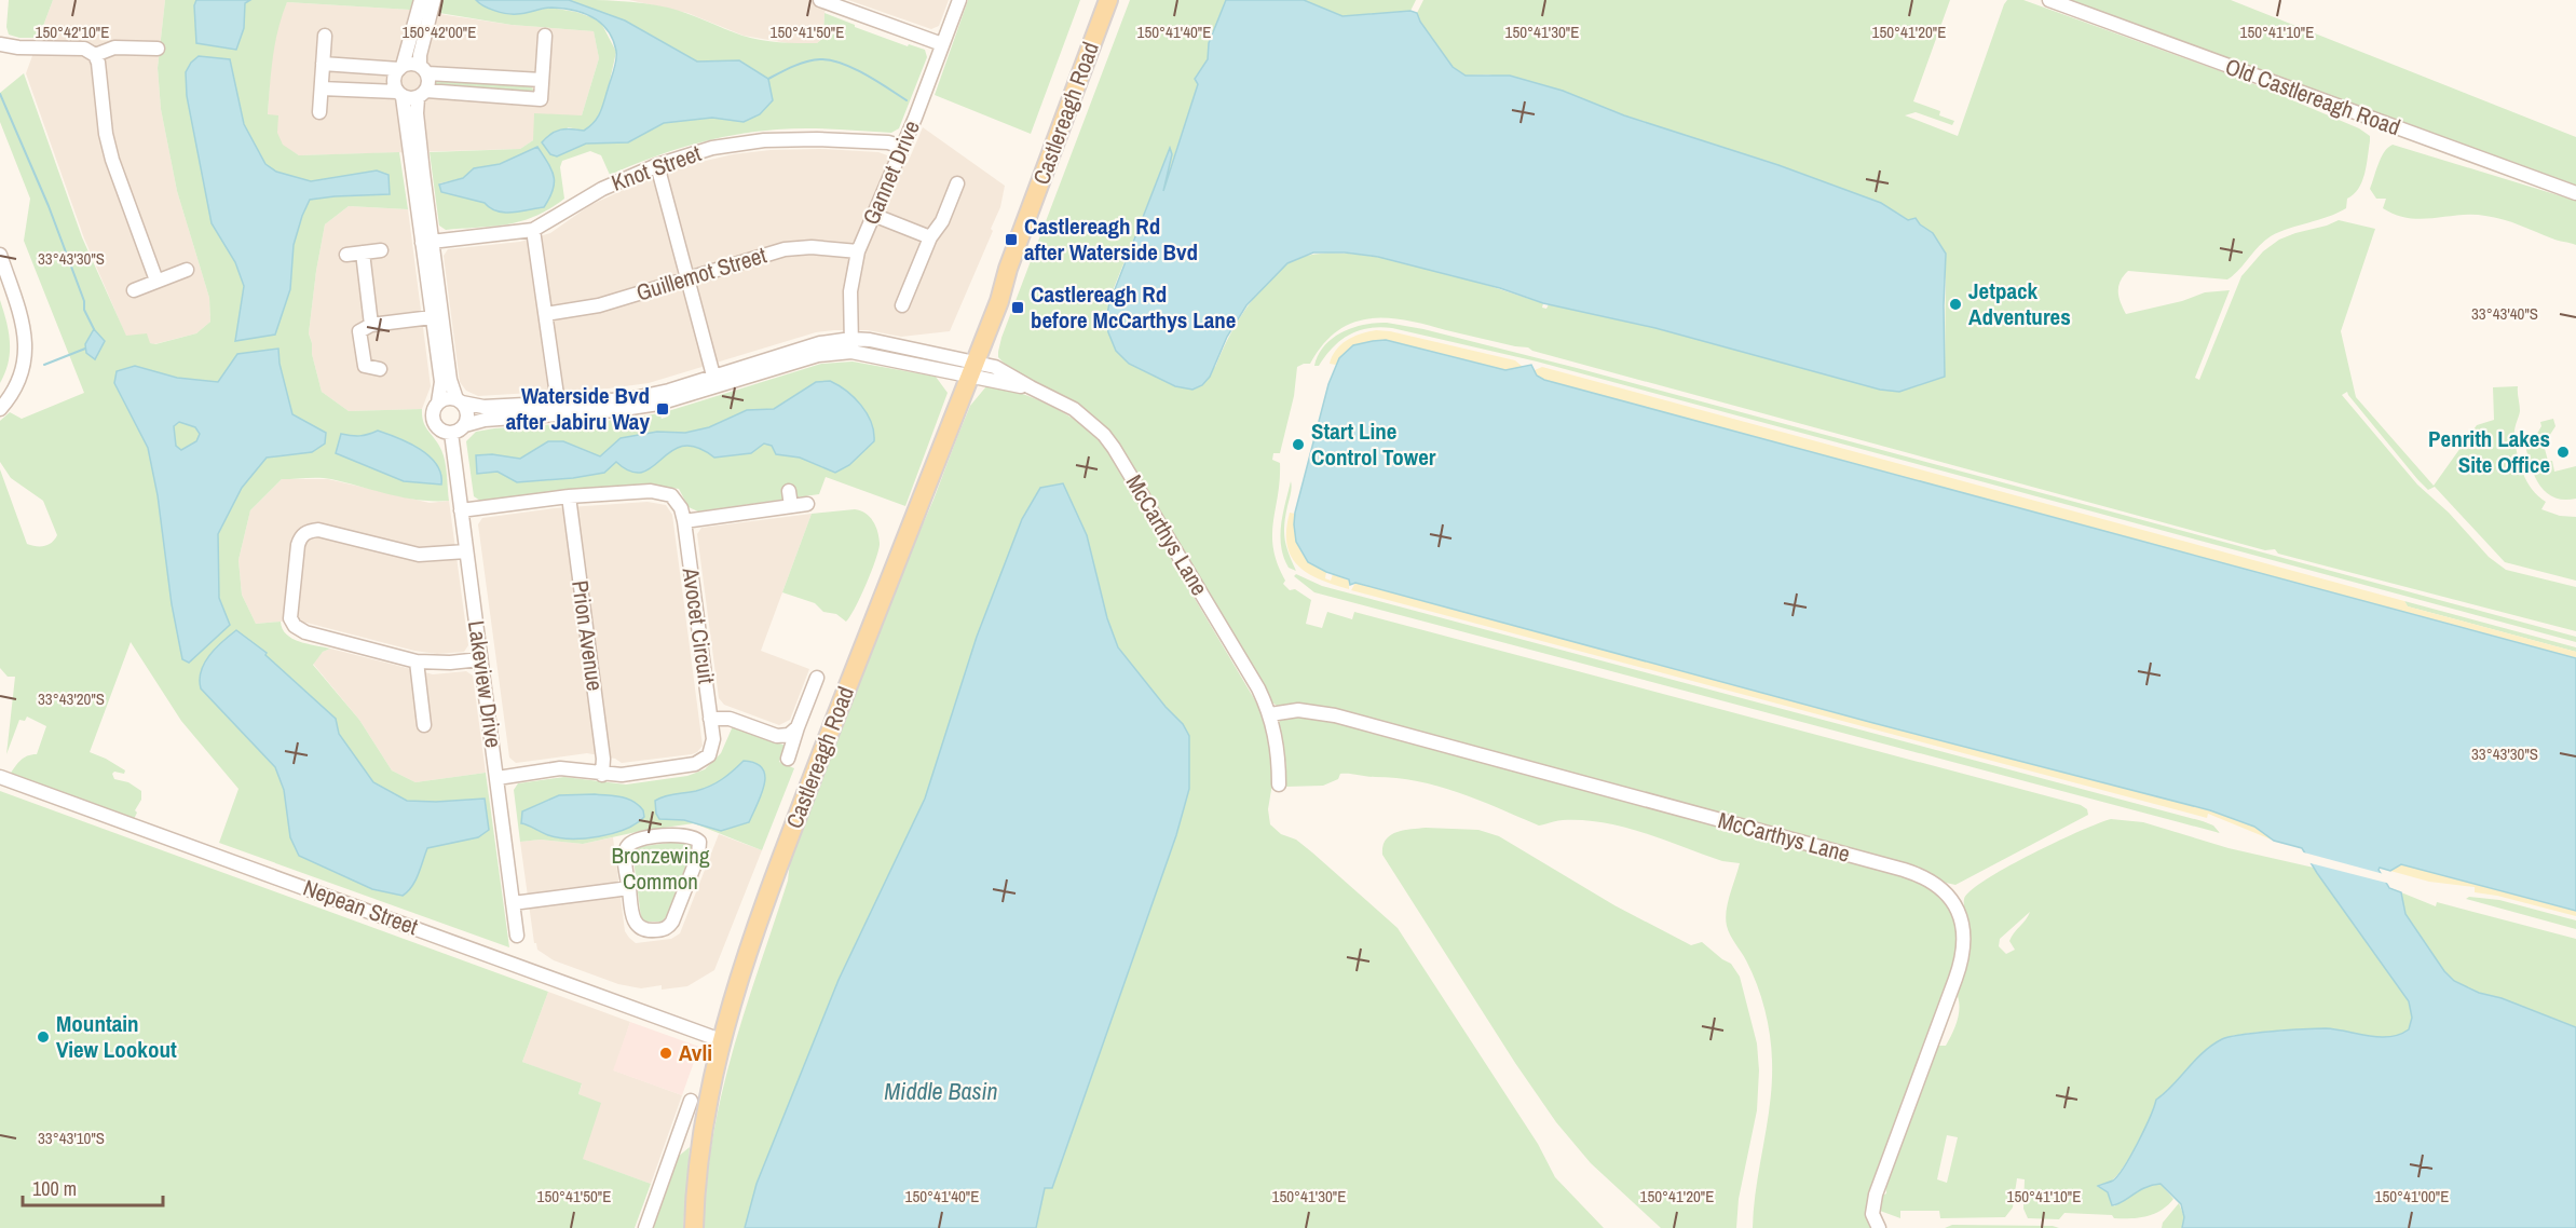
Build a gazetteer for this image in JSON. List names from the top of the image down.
{
  "streets": {
    "main road": ["Castlereagh Road"],
    "street": [
      "Old Castlereagh Road",
      "Knot Street",
      "Gannet Drive",
      "Guillemot Street",
      "McCarthys Lane",
      "Avocet Circuit",
      "Prion Avenue",
      "Lakeview Drive",
      "Nepean Street"
    ]
  },
  "crossings": [
    ["Castlereagh Road", "McCarthys Lane"],
    ["Castlereagh Road", "Nepean Street"],
    ["Knot Street", "Gannet Drive"],
    ["Gannet Drive", "Guillemot Street"],
    ["Gannet Drive", "McCarthys Lane"],
    ["Avocet Circuit", "Prion Avenue"],
    ["Avocet Circuit", "Lakeview Drive"]
  ],
  "water": ["Middle Basin"],
  "parks": ["Bronzewing Common"],
  "places": {
    "transit": ["Castlereagh Rd after Waterside Bvd", "Castlereagh Rd before McCarthys Lane", "Waterside Bvd after Jabiru Way"],
    "other": [
      "Jetpack Adventures",
      "Start Line Control Tower",
      "Penrith Lakes Site Office",
      "Mountain View Lookout",
      "Avli"
    ]
  },
  "scale_bar": "100 m",
  "coordinates": [
    "150°42'10\"E",
    "150°42'00\"E",
    "150°41'50\"E",
    "150°41'40\"E",
    "150°41'20\"E",
    "150°41'30\"E",
    "150°41'10\"E",
    "33°43'30\"S",
    "33°43'40\"S",
    "33°43'20\"S",
    "33°43'10\"S",
    "150°41'00\"E"
  ]
}
